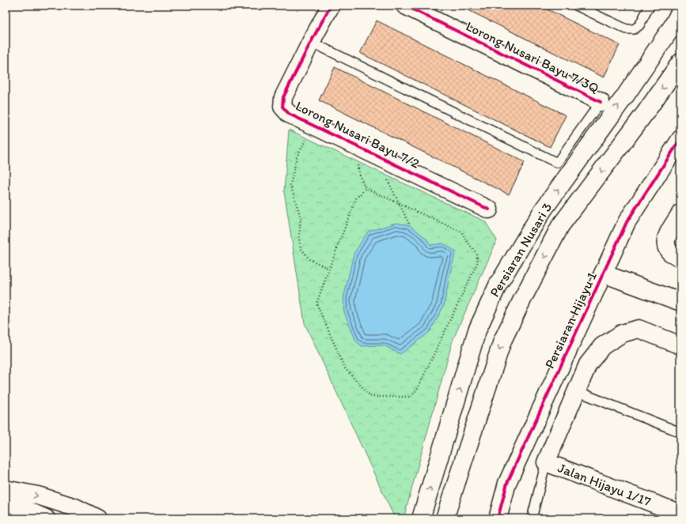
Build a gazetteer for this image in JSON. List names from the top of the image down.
{
  "streets": {
    "street": [
      "Lorong Nusari Bayu 7/3Q",
      "Lorong Nusari Bayu 7/2",
      "Persiaran Nusari 3",
      "Persiaran Hijayu 1",
      "Jalan Hijayu 1/17"
    ]
  }
}
